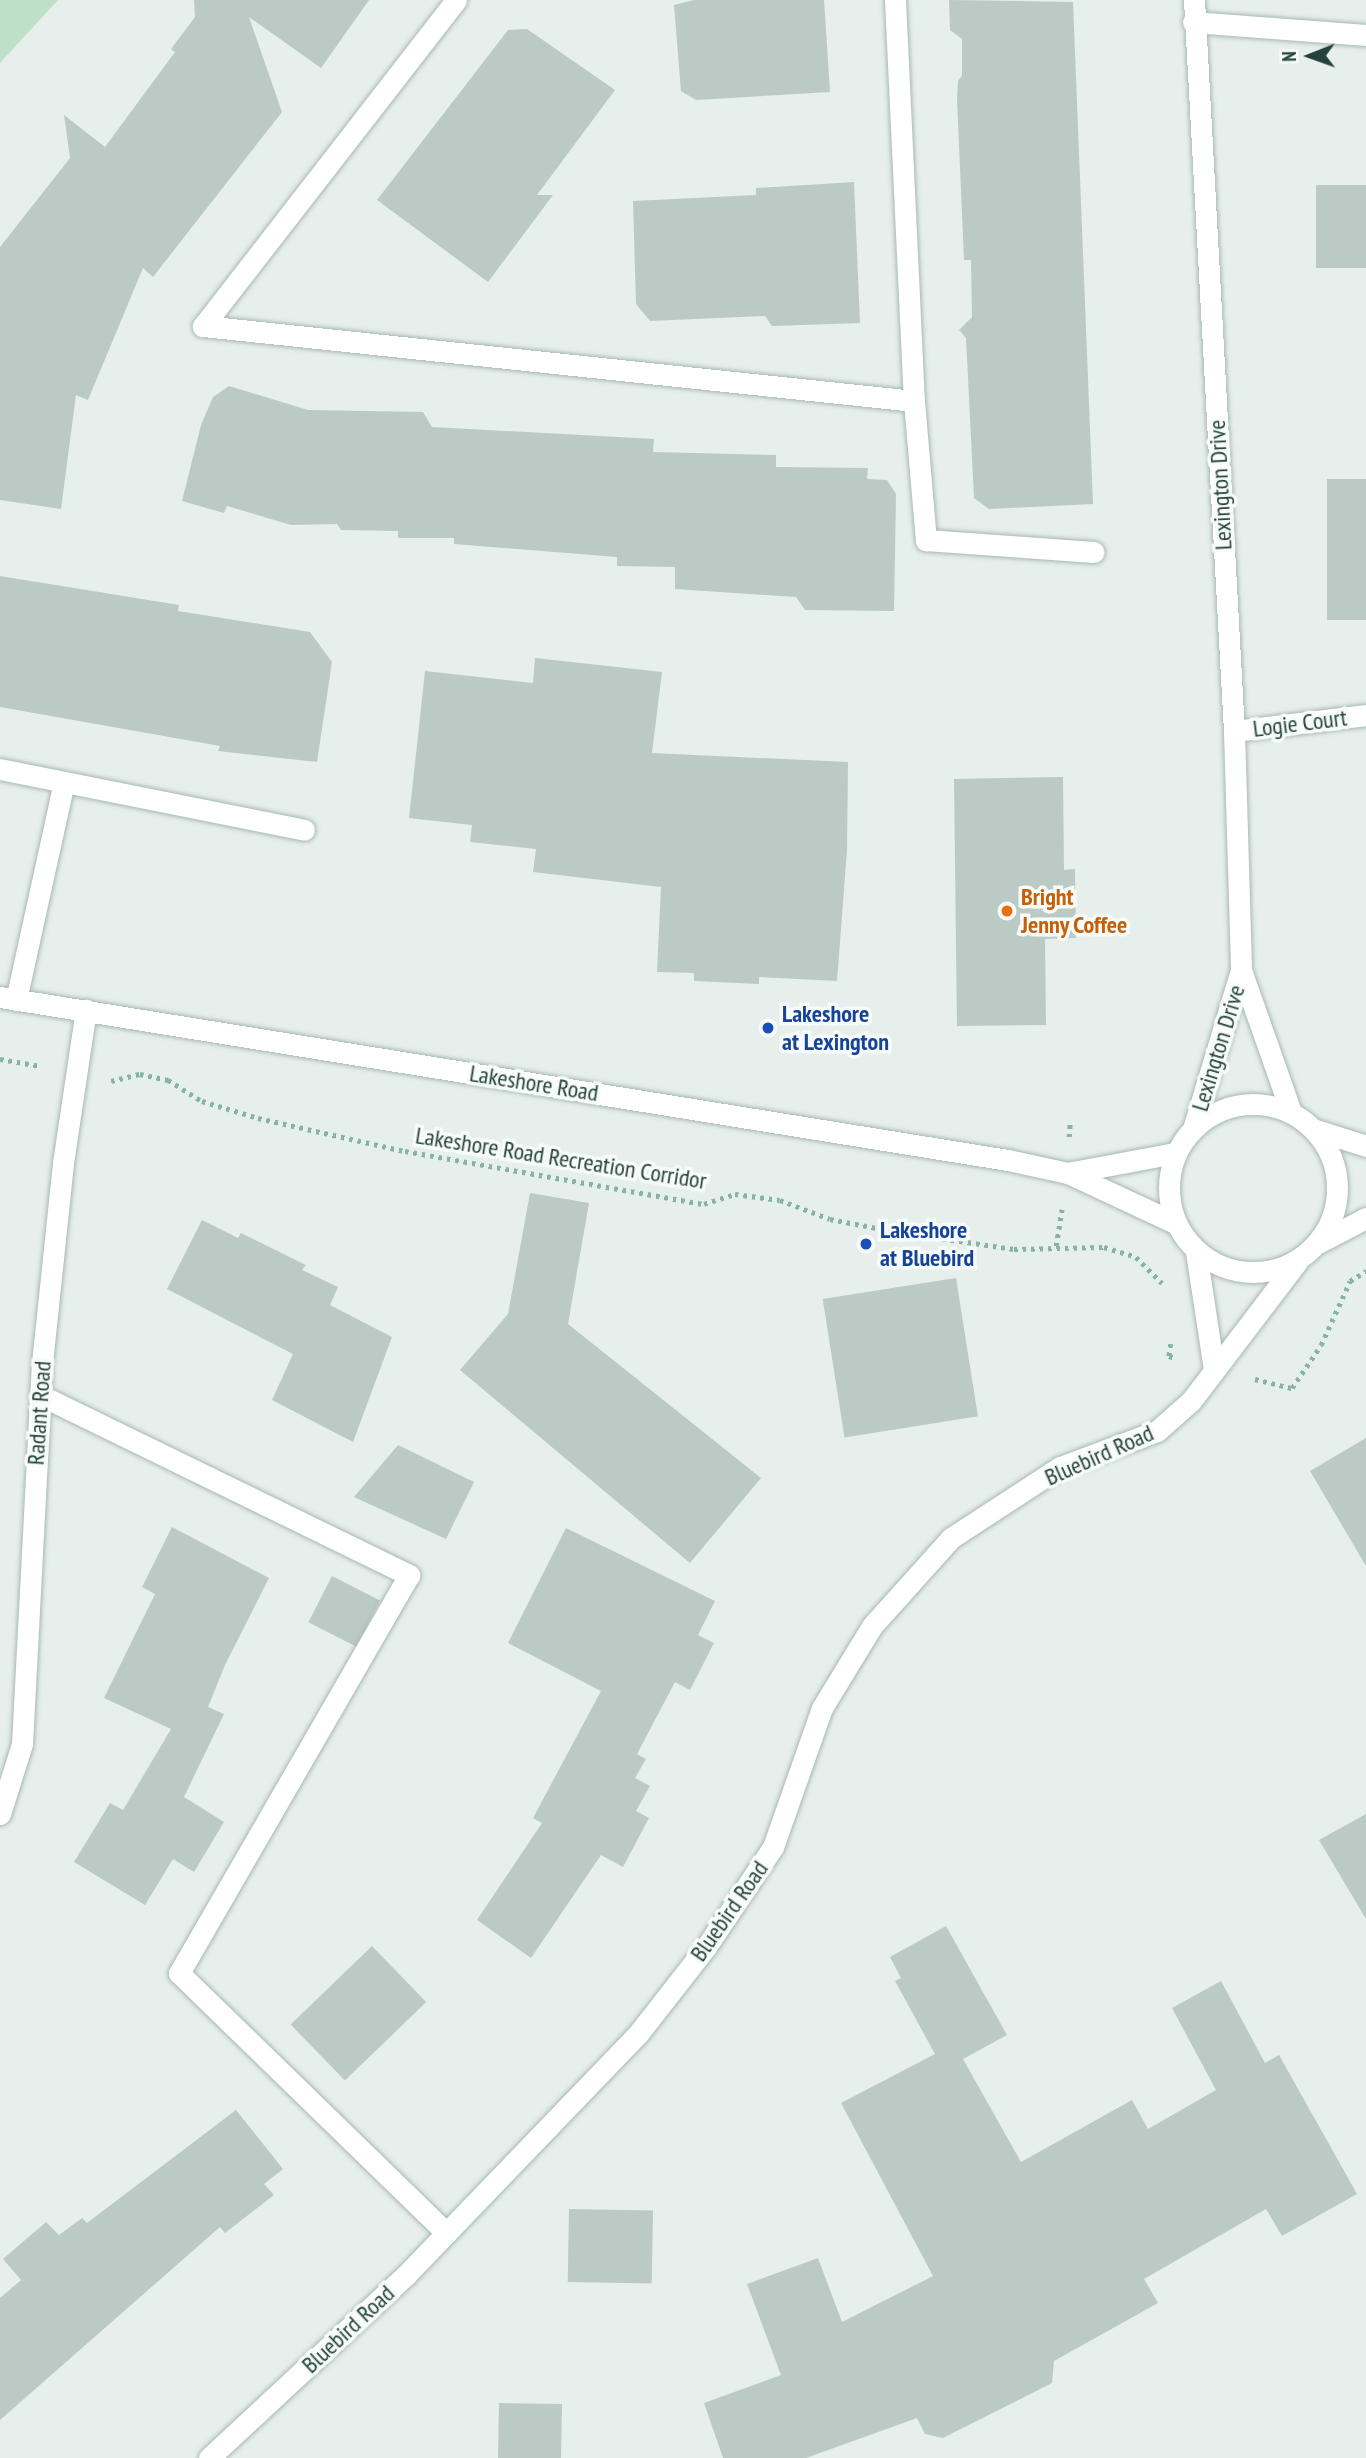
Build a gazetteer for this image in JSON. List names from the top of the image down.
{
  "streets": {
    "street": [
      "Lexington Drive",
      "Logie Court",
      "Lakeshore Road",
      "Radant Road",
      "Bluebird Road"
    ],
    "path": ["Lakeshore Road Recreation Corridor"]
  },
  "crossings": [
    ["Lexington Drive", "Logie Court"],
    ["Lexington Drive", "Lakeshore Road"],
    ["Lexington Drive", "Bluebird Road"],
    ["Lakeshore Road", "Radant Road"],
    ["Lakeshore Road", "Bluebird Road"],
    ["Lakeshore Road Recreation Corridor", "Radant Road"]
  ],
  "places": ["Bright Jenny Coffee", "Lakeshore at Lexington", "Lakeshore at Bluebird"],
  "north": "left"
}
